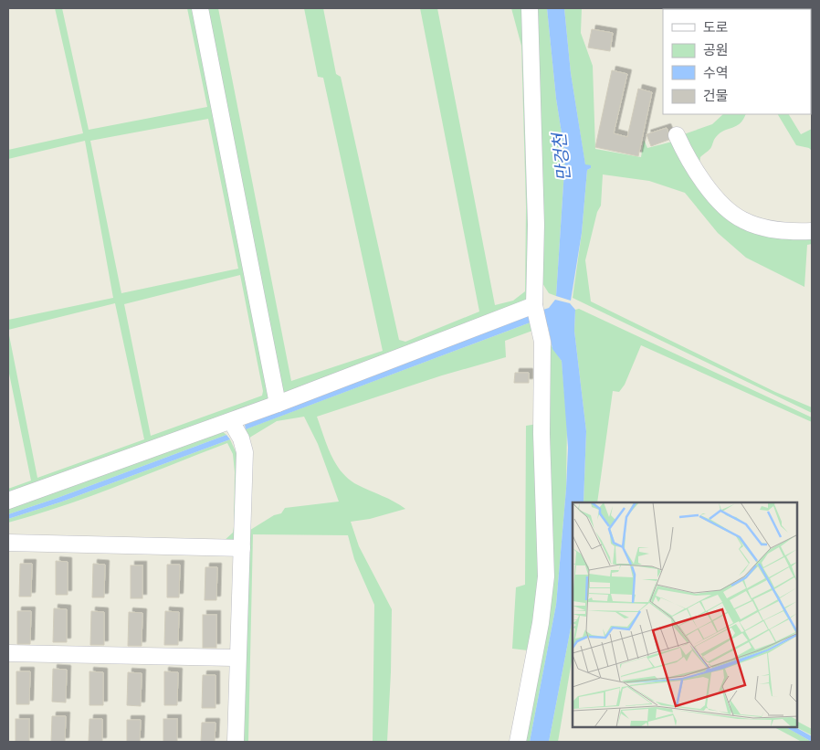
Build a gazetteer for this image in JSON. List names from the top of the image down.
{
  "water": ["만겅천"],
  "legend": [
    "도로",
    "공원",
    "수역",
    "건물"
  ]
}
